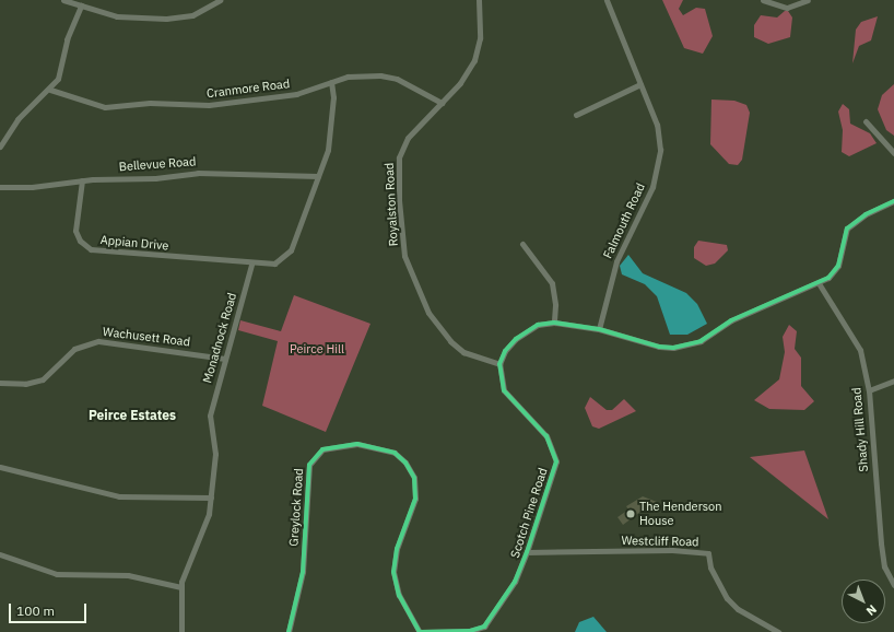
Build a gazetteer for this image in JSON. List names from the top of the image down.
{
  "streets": {
    "street": [
      "Cranmore Road",
      "Bellevue Road",
      "Royalston Road",
      "Falmouth Road",
      "Appian Drive",
      "Wachusett Road",
      "Monadnock Road",
      "Shady Hill Road",
      "Greylock Road",
      "Scotch Pine Road",
      "Westcliff Road"
    ]
  },
  "crossings": [
    ["Cranmore Road", "Royalston Road"],
    ["Bellevue Road", "Appian Drive"],
    ["Royalston Road", "Scotch Pine Road"],
    ["Appian Drive", "Monadnock Road"],
    ["Wachusett Road", "Monadnock Road"],
    ["Greylock Road", "Scotch Pine Road"],
    ["Scotch Pine Road", "Westcliff Road"]
  ],
  "districts": ["Peirce Estates"],
  "parks": ["Peirce Hill"],
  "places": ["The Henderson House"],
  "scale_bar": "100 m",
  "north": "bottom right"
}
